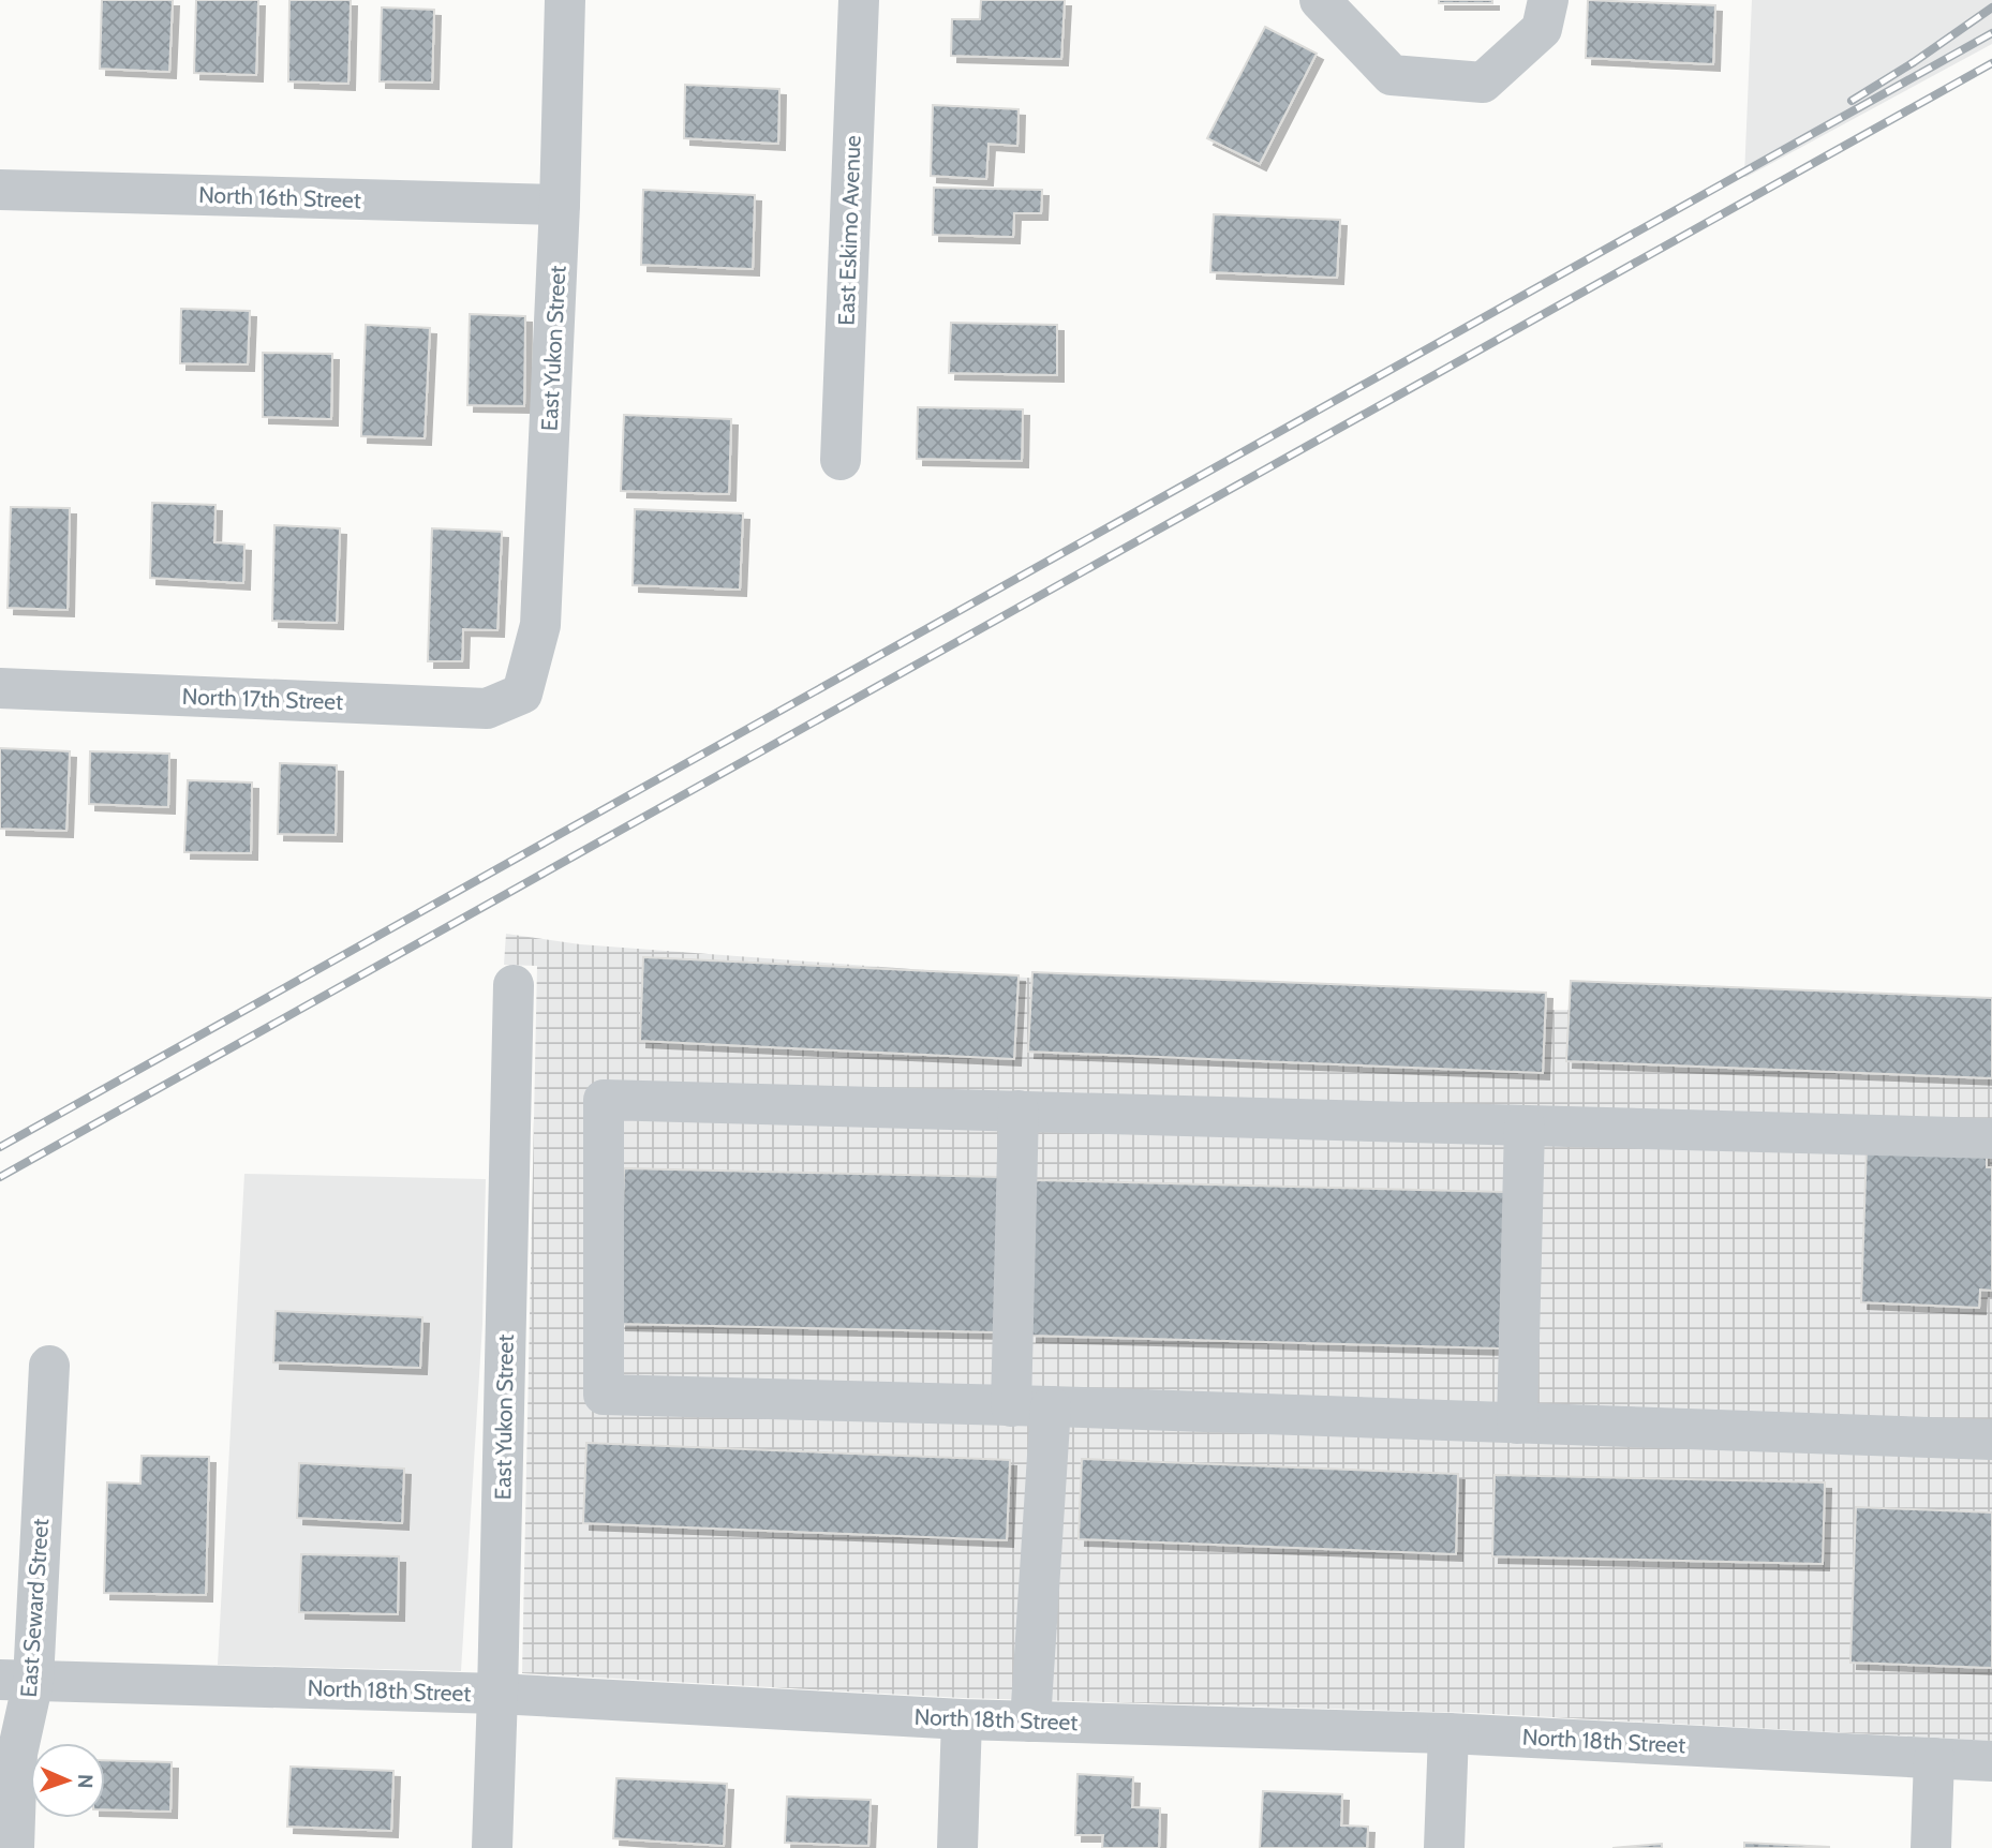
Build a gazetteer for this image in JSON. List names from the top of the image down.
{
  "streets": {
    "street": [
      "North 16th Street",
      "East Eskimo Avenue",
      "East Yukon Street",
      "North 17th Street",
      "East Seward Street",
      "North 18th Street"
    ]
  },
  "crossings": [
    ["North 16th Street", "East Yukon Street"],
    ["East Yukon Street", "North 17th Street"],
    ["East Yukon Street", "North 18th Street"],
    ["East Seward Street", "North 18th Street"]
  ],
  "north": "right"
}
